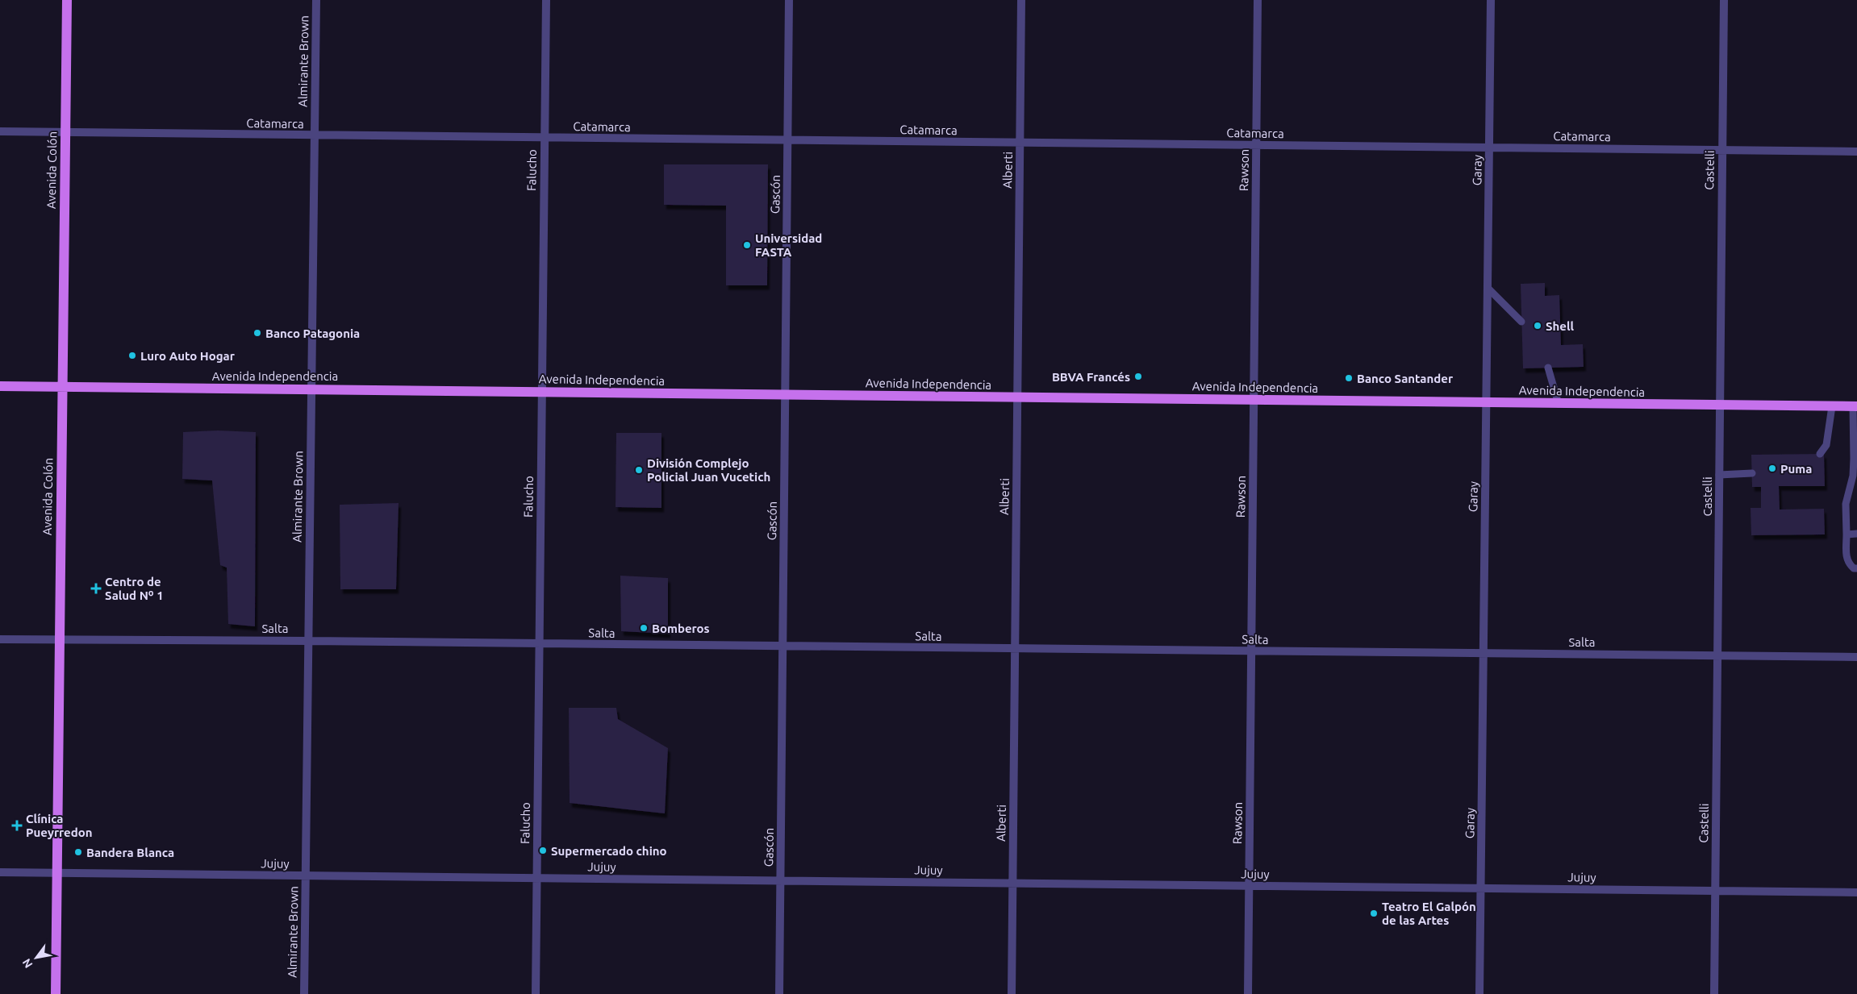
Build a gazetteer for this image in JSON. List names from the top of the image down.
{
  "streets": {
    "main road": ["Avenida Colón", "Avenida Independencia"],
    "street": [
      "Almirante Brown",
      "Catamarca",
      "Falucho",
      "Alberti",
      "Rawson",
      "Garay",
      "Castelli",
      "Gascón",
      "Salta",
      "Jujuy"
    ]
  },
  "crossings": [
    ["Almirante Brown", "Catamarca"],
    ["Almirante Brown", "Avenida Independencia"],
    ["Almirante Brown", "Salta"],
    ["Almirante Brown", "Jujuy"],
    ["Catamarca", "Avenida Colón"],
    ["Catamarca", "Falucho"],
    ["Catamarca", "Alberti"],
    ["Catamarca", "Rawson"],
    ["Catamarca", "Garay"],
    ["Catamarca", "Castelli"],
    ["Catamarca", "Gascón"],
    ["Avenida Colón", "Avenida Independencia"],
    ["Avenida Colón", "Salta"],
    ["Avenida Colón", "Jujuy"],
    ["Falucho", "Avenida Independencia"],
    ["Falucho", "Salta"],
    ["Falucho", "Jujuy"],
    ["Alberti", "Avenida Independencia"],
    ["Alberti", "Salta"],
    ["Alberti", "Jujuy"],
    ["Rawson", "Avenida Independencia"],
    ["Rawson", "Salta"],
    ["Rawson", "Jujuy"],
    ["Garay", "Avenida Independencia"],
    ["Garay", "Salta"],
    ["Garay", "Jujuy"],
    ["Castelli", "Avenida Independencia"],
    ["Castelli", "Salta"],
    ["Castelli", "Jujuy"],
    ["Gascón", "Avenida Independencia"],
    ["Gascón", "Salta"],
    ["Gascón", "Jujuy"]
  ],
  "places": {
    "other": [
      "Universidad FASTA",
      "Shell",
      "Banco Patagonia",
      "Luro Auto Hogar",
      "BBVA Francés",
      "Banco Santander",
      "Puma",
      "División Complejo Policial Juan Vucetich",
      "Bomberos",
      "Supermercado chino",
      "Bandera Blanca",
      "Teatro El Galpón de las Artes"
    ],
    "health": ["Centro de Salud Nº 1", "Clínica Pueyrredon"]
  },
  "north": "bottom left"
}
